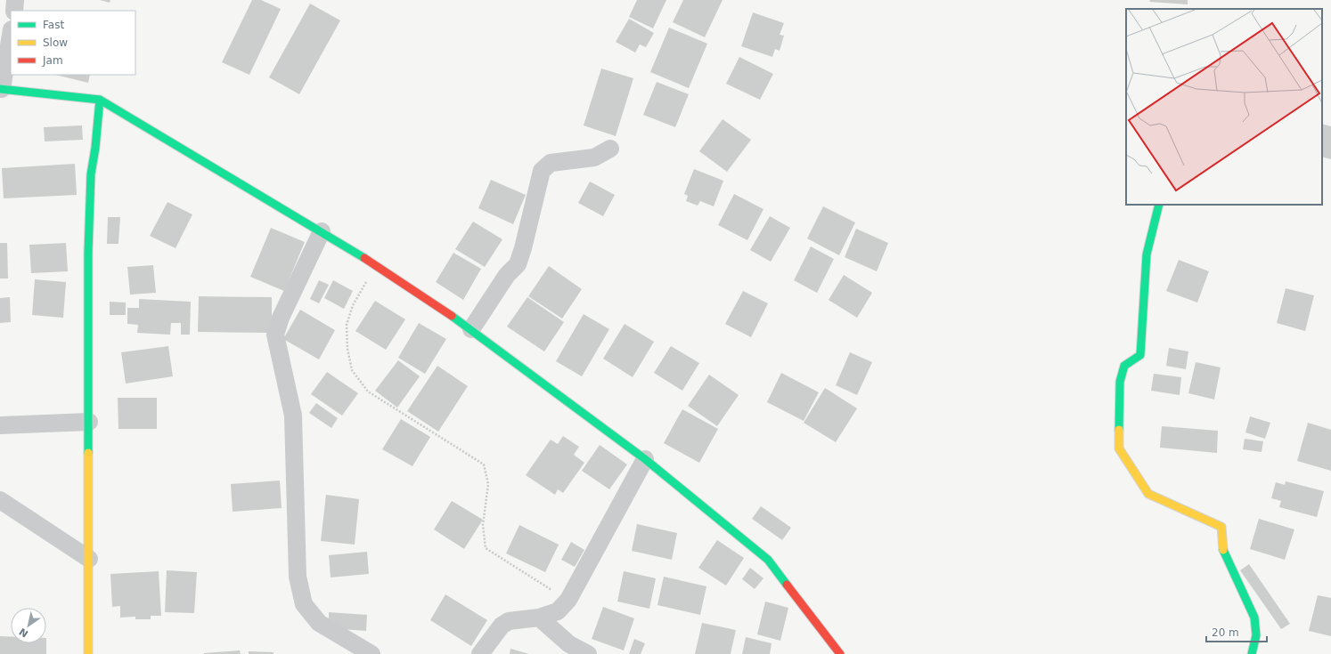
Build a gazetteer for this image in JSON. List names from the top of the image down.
{
  "legend": ["Fast", "Slow", "Jam"],
  "scale_bar": "20 m",
  "north": "bottom left"
}
